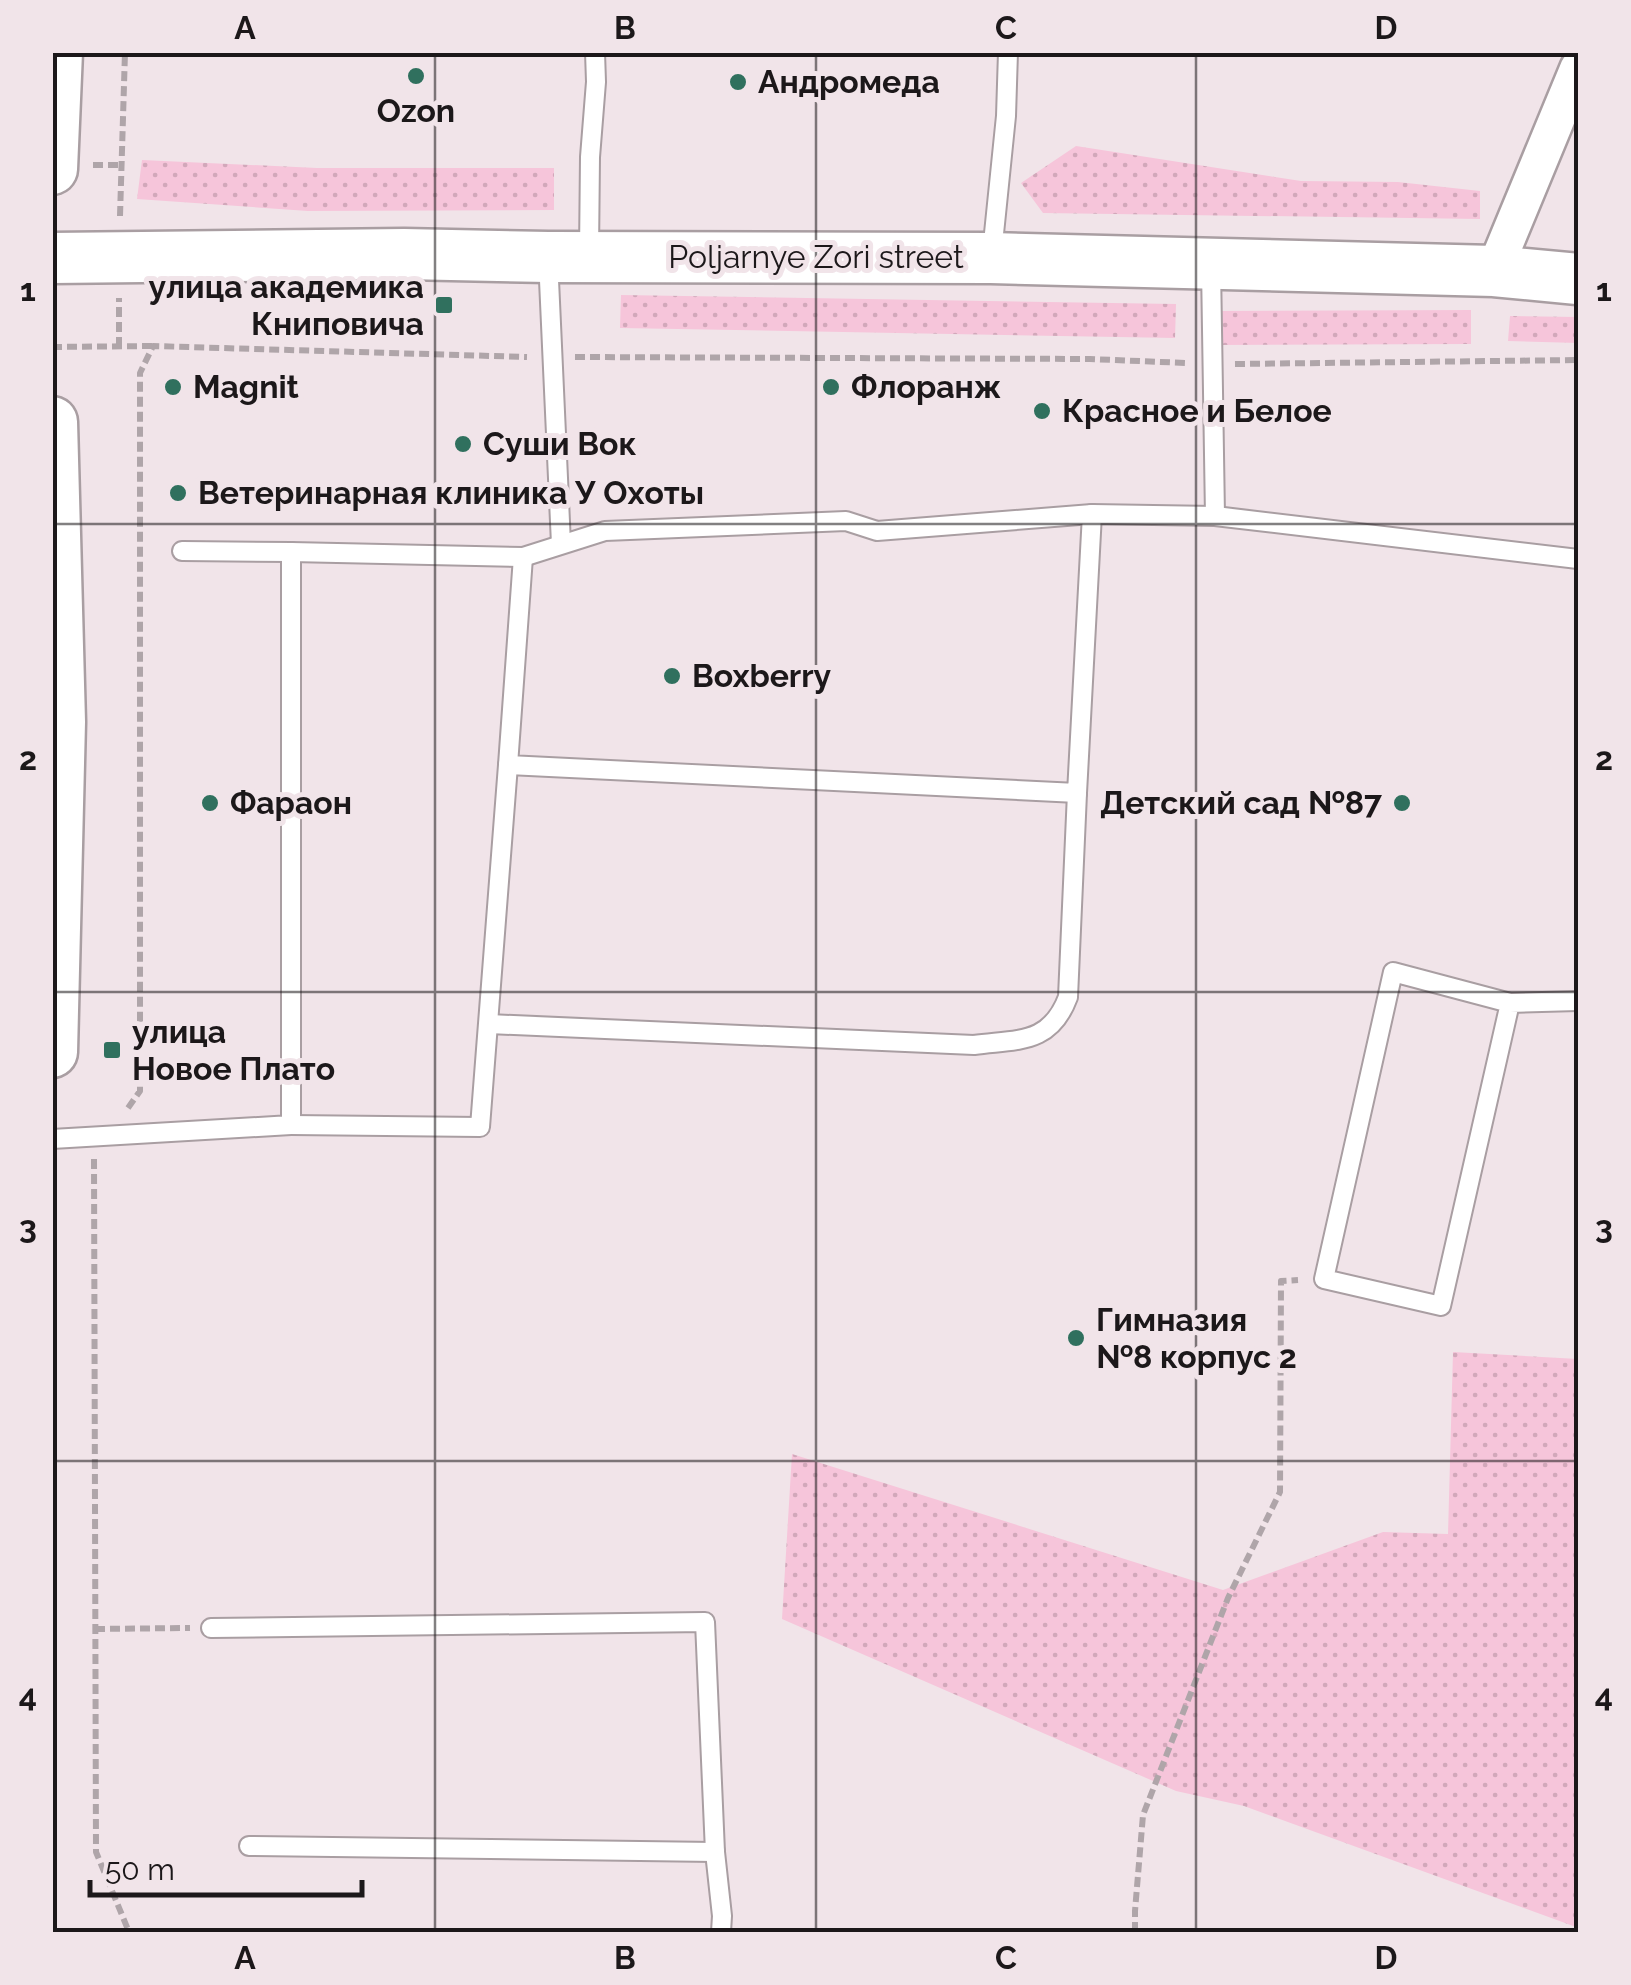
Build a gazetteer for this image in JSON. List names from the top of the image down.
{
  "streets": {
    "main road": ["Poljarnye Zori street"]
  },
  "places": {
    "other": [
      "Ozon",
      "Андромеда",
      "Magnit",
      "Флоранж",
      "Красное и Белое",
      "Суши Вок",
      "Ветеринарная клиника У Охоты",
      "Boxberry",
      "Фараон",
      "Детский сад №87",
      "Гимназия №8 корпус 2"
    ],
    "transit": ["улица академика Книповича", "улица Новое Плато"]
  },
  "scale_bar": "50 m",
  "grid": {
    "columns": [
      "A",
      "B",
      "C",
      "D"
    ],
    "rows": [
      "1",
      "2",
      "3",
      "4"
    ]
  }
}
